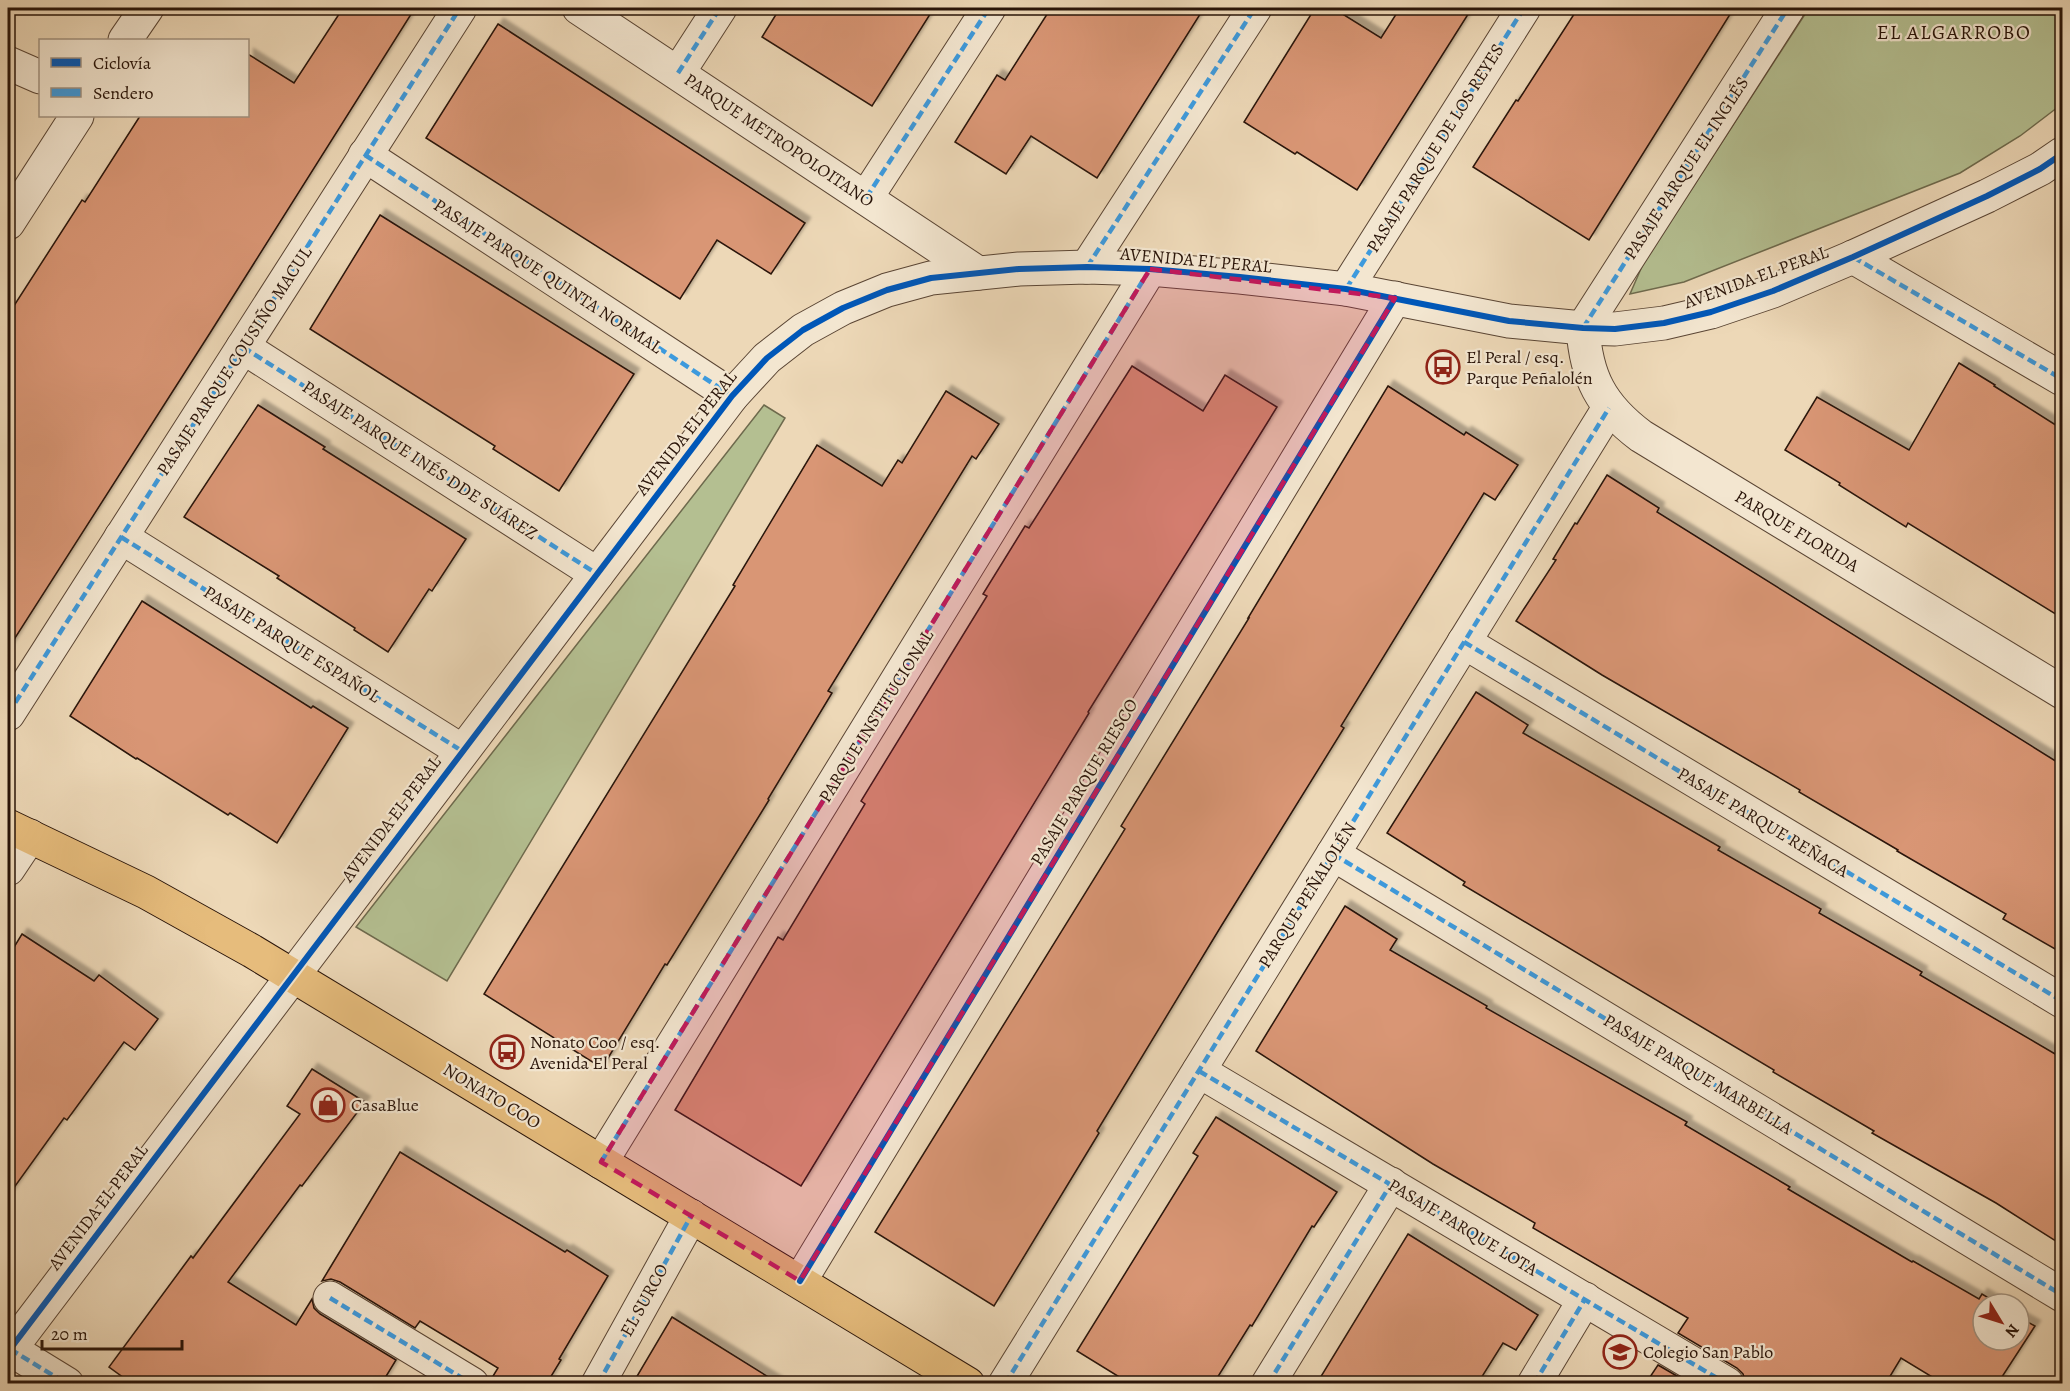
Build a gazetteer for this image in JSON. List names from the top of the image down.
{
  "streets": {
    "main road": ["NONATO COO"],
    "street": [
      "PARQUE METROPOLOITANO",
      "PASAJE PARQUE DE LOS REYES",
      "PASAJE PARQUE EL INGLÉS",
      "AVENIDA EL PERAL",
      "PASAJE PARQUE QUINTA NORMAL",
      "PASAJE PARQUE COUSIÑO MACUL",
      "PASAJE PARQUE INÉS DDE SUÁREZ",
      "PARQUE FLORIDA",
      "PASAJE PARQUE ESPAÑOL",
      "PARQUE INSTITUCIONAL",
      "PASAJE PARQUE RIESCO",
      "PASAJE PARQUE REÑACA",
      "PARQUE PEÑALOLÉN",
      "PASAJE PARQUE MARBELLA",
      "PASAJE PARQUE LOTA",
      "EL SURCO"
    ]
  },
  "crossings": [
    ["PARQUE METROPOLOITANO", "AVENIDA EL PERAL"],
    ["PASAJE PARQUE DE LOS REYES", "AVENIDA EL PERAL"],
    ["PASAJE PARQUE EL INGLÉS", "AVENIDA EL PERAL"],
    ["PASAJE PARQUE EL INGLÉS", "PARQUE FLORIDA"],
    ["AVENIDA EL PERAL", "PASAJE PARQUE QUINTA NORMAL"],
    ["AVENIDA EL PERAL", "PASAJE PARQUE INÉS DDE SUÁREZ"],
    ["AVENIDA EL PERAL", "PARQUE FLORIDA"],
    ["AVENIDA EL PERAL", "PASAJE PARQUE ESPAÑOL"],
    ["AVENIDA EL PERAL", "PARQUE INSTITUCIONAL"],
    ["AVENIDA EL PERAL", "PASAJE PARQUE RIESCO"],
    ["AVENIDA EL PERAL", "NONATO COO"],
    ["PASAJE PARQUE QUINTA NORMAL", "PASAJE PARQUE COUSIÑO MACUL"],
    ["PASAJE PARQUE COUSIÑO MACUL", "PASAJE PARQUE INÉS DDE SUÁREZ"],
    ["PASAJE PARQUE COUSIÑO MACUL", "PASAJE PARQUE ESPAÑOL"],
    ["PARQUE FLORIDA", "PARQUE PEÑALOLÉN"],
    ["PARQUE INSTITUCIONAL", "NONATO COO"],
    ["PASAJE PARQUE RIESCO", "NONATO COO"],
    ["PASAJE PARQUE REÑACA", "PARQUE PEÑALOLÉN"],
    ["PARQUE PEÑALOLÉN", "PASAJE PARQUE MARBELLA"],
    ["PARQUE PEÑALOLÉN", "PASAJE PARQUE LOTA"],
    ["NONATO COO", "EL SURCO"]
  ],
  "districts": ["EL ALGARROBO"],
  "places": {
    "bus stop": ["El Peral / esq. Parque Peñalolén", "Nonato Coo / esq. Avenida El Peral"],
    "shop": ["CasaBlue"],
    "school or university": ["Colegio San Pablo"]
  },
  "legend": ["Ciclovía", "Sendero"],
  "scale_bar": "20 m",
  "north": "bottom right"
}
